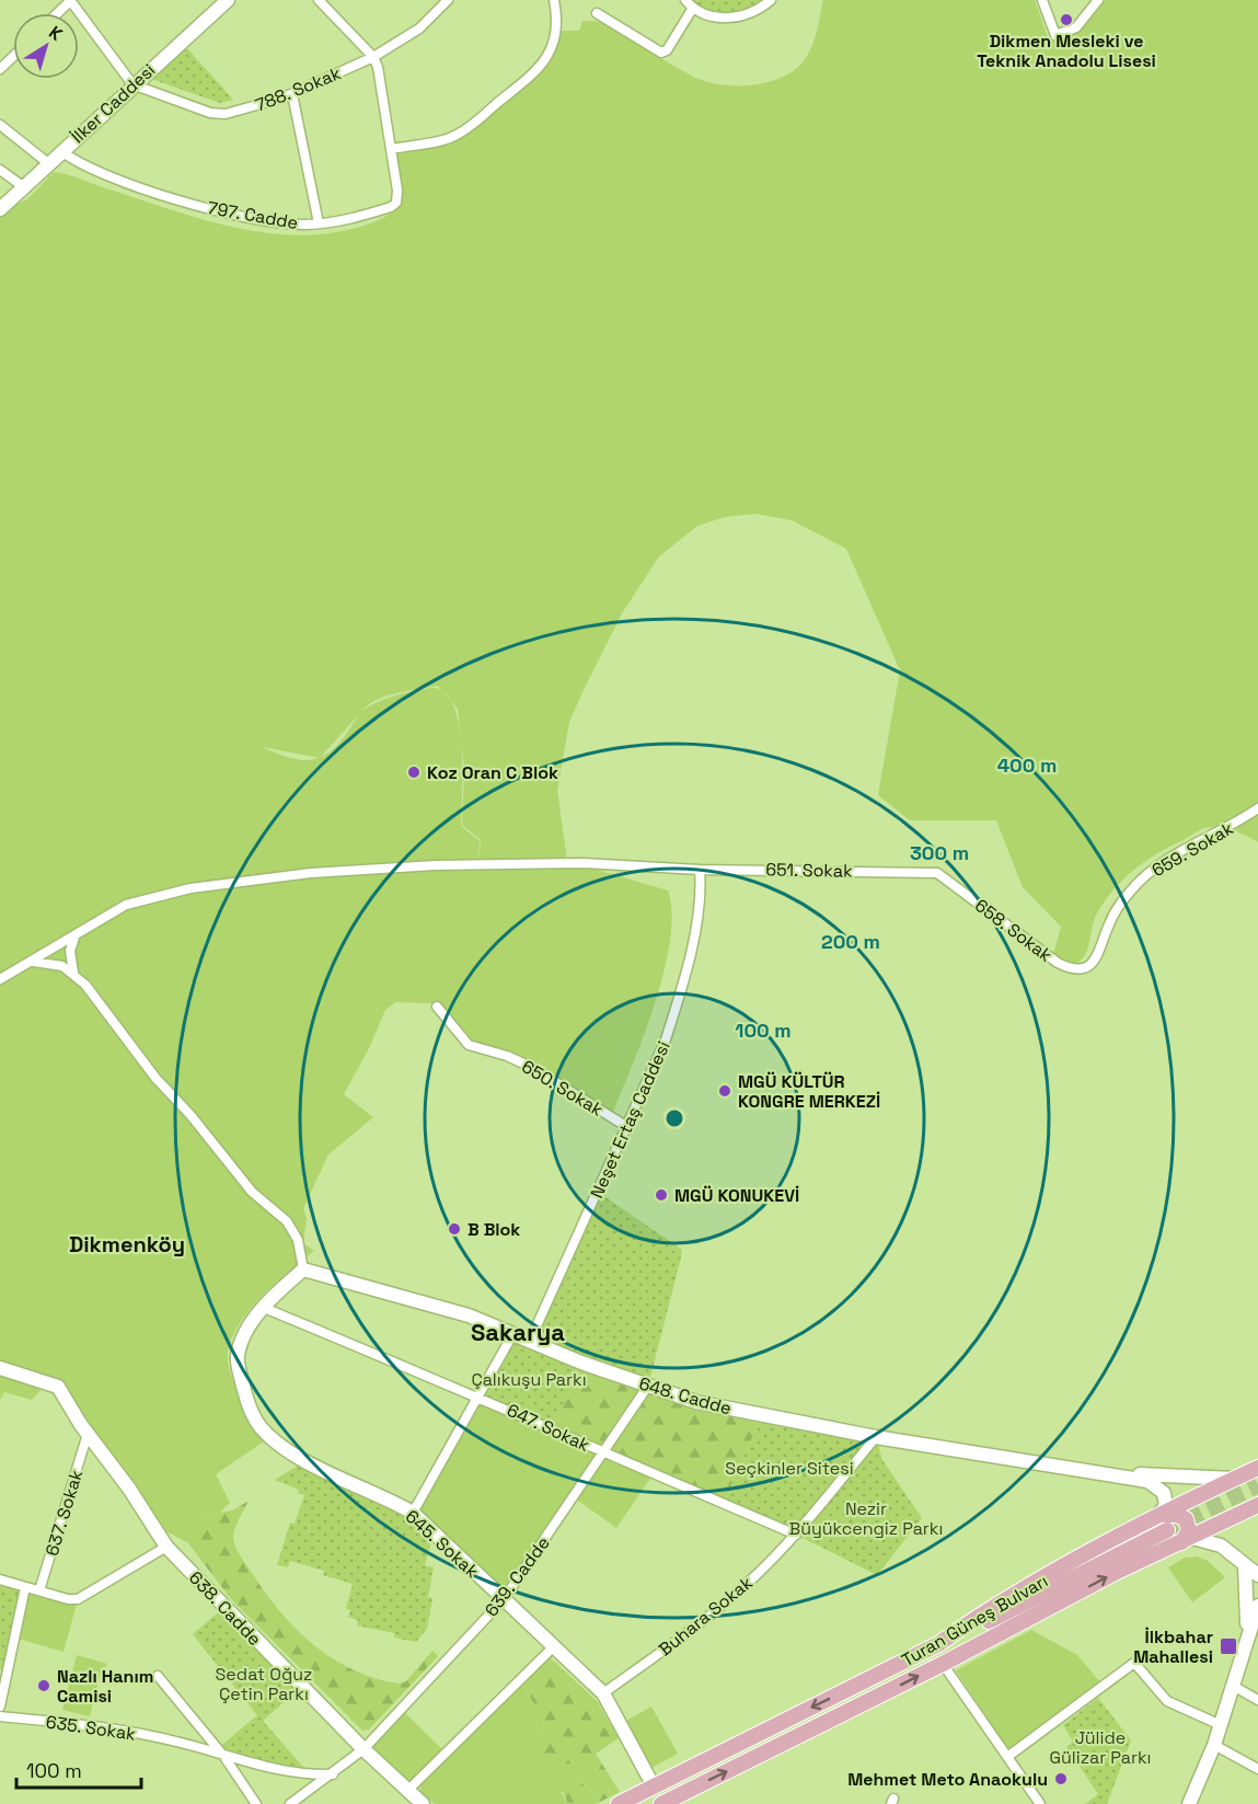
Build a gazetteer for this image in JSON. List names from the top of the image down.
{
  "streets": {
    "main road": ["Turan Güneş Bulvarı"],
    "street": [
      "788. Sokak",
      "İlker Caddesi",
      "797. Cadde",
      "659. Sokak",
      "651. Sokak",
      "658. Sokak",
      "650. Sokak",
      "Neşet Ertaş Caddesi",
      "648. Cadde",
      "647. Sokak",
      "637. Sokak",
      "645. Sokak",
      "639. Cadde",
      "638. Cadde",
      "Buhara Sokak",
      "635. Sokak"
    ]
  },
  "crossings": [
    ["788. Sokak", "İlker Caddesi"],
    ["İlker Caddesi", "797. Cadde"],
    ["659. Sokak", "658. Sokak"],
    ["651. Sokak", "658. Sokak"],
    ["651. Sokak", "Neşet Ertaş Caddesi"],
    ["650. Sokak", "Neşet Ertaş Caddesi"],
    ["Neşet Ertaş Caddesi", "648. Cadde"],
    ["648. Cadde", "645. Sokak"],
    ["648. Cadde", "639. Cadde"],
    ["648. Cadde", "Buhara Sokak"],
    ["647. Sokak", "645. Sokak"],
    ["647. Sokak", "639. Cadde"],
    ["647. Sokak", "Buhara Sokak"],
    ["637. Sokak", "638. Cadde"],
    ["645. Sokak", "639. Cadde"],
    ["645. Sokak", "Buhara Sokak"],
    ["645. Sokak", "Turan Güneş Bulvarı"],
    ["639. Cadde", "638. Cadde"],
    ["639. Cadde", "635. Sokak"]
  ],
  "districts": ["Dikmenköy", "Sakarya"],
  "parks": [
    "Çalıkuşu Parkı",
    "Seçkinler Sitesi",
    "Nezir Büyükcengiz Parkı",
    "Sedat Oğuz Çetin Parkı",
    "Jülide Gülizar Parkı"
  ],
  "places": {
    "other": [
      "Dikmen Mesleki ve Teknik Anadolu Lisesi",
      "Koz Oran C Blok",
      "MGÜ KÜLTÜR KONGRE MERKEZİ",
      "MGÜ KONUKEVİ",
      "B Blok",
      "Nazlı Hanım Camisi",
      "Mehmet Meto Anaokulu"
    ],
    "transit": ["İlkbahar Mahallesi"]
  },
  "scale_bar": "100 m",
  "north": "top right",
  "rings": [
    "400 m",
    "300 m",
    "200 m",
    "100 m"
  ]
}
